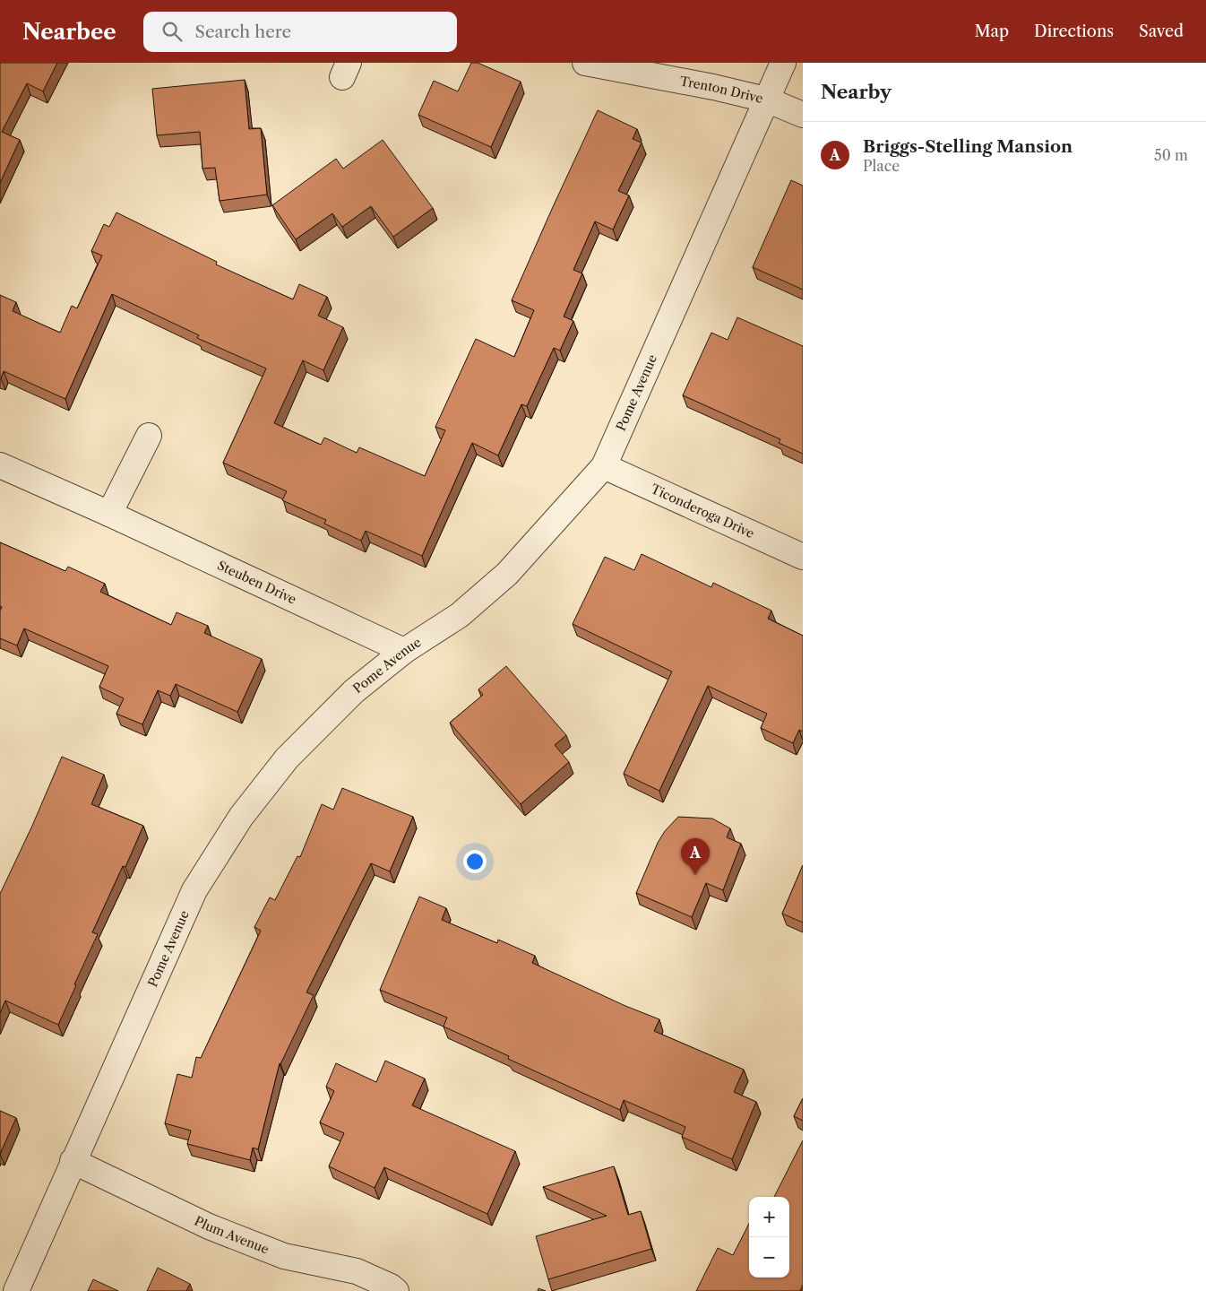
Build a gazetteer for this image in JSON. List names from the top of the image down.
{
  "streets": {
    "street": [
      "Trenton Drive",
      "Pome Avenue",
      "Ticonderoga Drive",
      "Steuben Drive",
      "Plum Avenue"
    ]
  },
  "crossings": [
    ["Trenton Drive", "Pome Avenue"],
    ["Pome Avenue", "Ticonderoga Drive"],
    ["Pome Avenue", "Steuben Drive"],
    ["Pome Avenue", "Plum Avenue"]
  ],
  "page": {
    "header": "Nearbee",
    "search": "Search here",
    "nav": ["Map", "Directions", "Saved"],
    "heading": "Nearby",
    "list": [
      {
        "mark": "A",
        "name": "Briggs-Stelling Mansion",
        "note": "Place",
        "value": "50 m"
      }
    ],
    "pins": "A",
    "map_buttons": ["+", "−"]
  }
}
